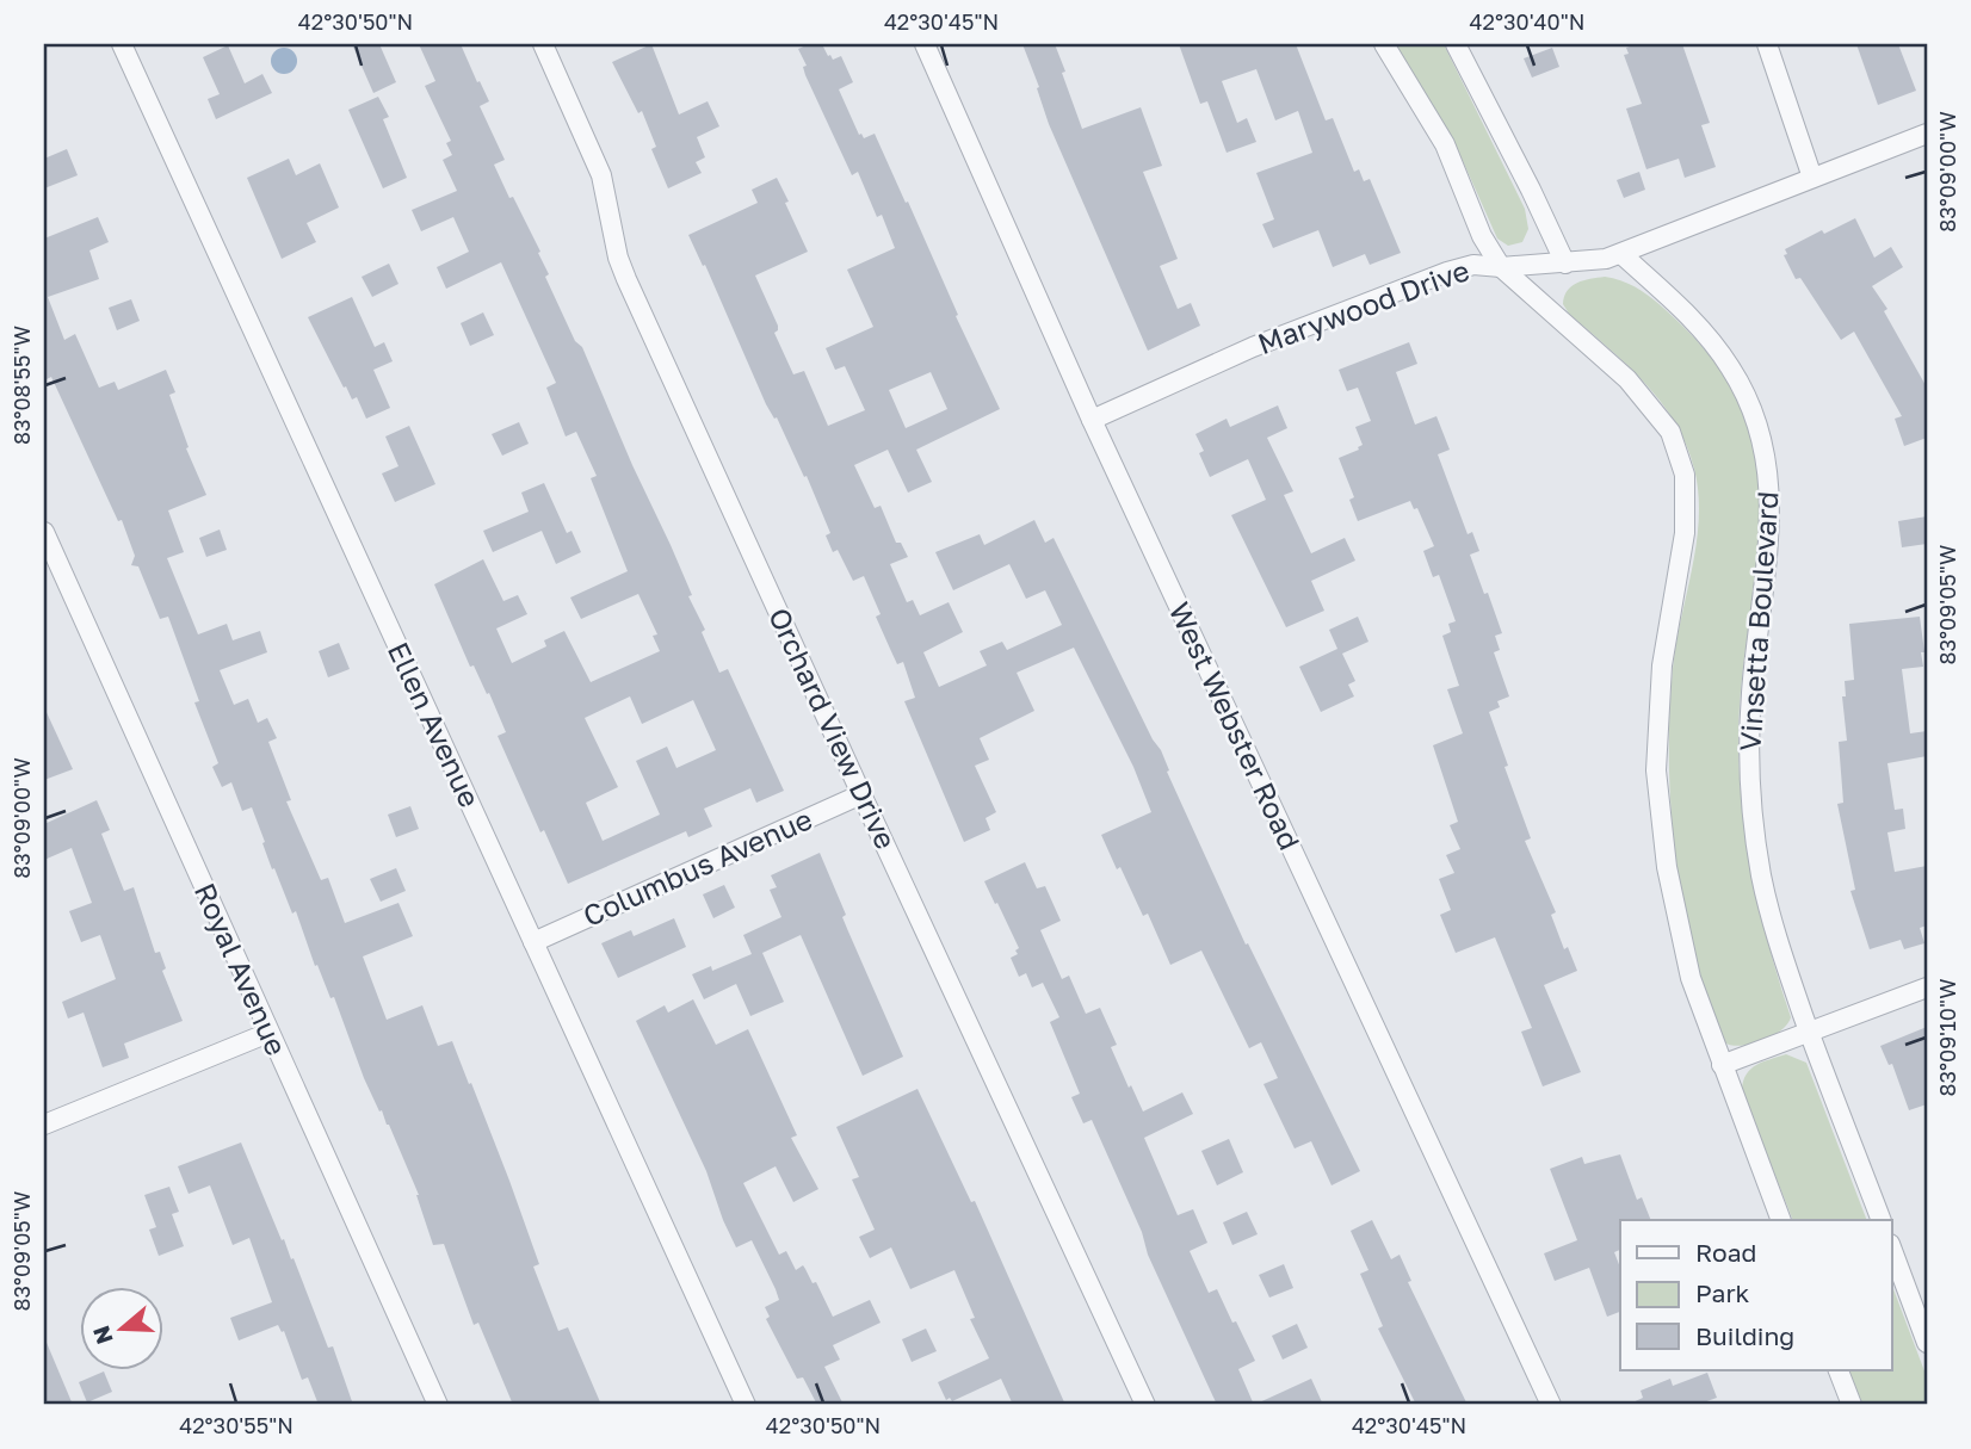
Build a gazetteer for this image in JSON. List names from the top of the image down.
{
  "streets": {
    "street": [
      "Marywood Drive",
      "Vinsetta Boulevard",
      "Ellen Avenue",
      "West Webster Road",
      "Orchard View Drive",
      "Columbus Avenue",
      "Royal Avenue"
    ]
  },
  "crossings": [
    ["Marywood Drive", "Vinsetta Boulevard"],
    ["Marywood Drive", "West Webster Road"],
    ["Ellen Avenue", "Columbus Avenue"],
    ["Orchard View Drive", "Columbus Avenue"]
  ],
  "legend": ["Road", "Park", "Building"],
  "north": "left",
  "coordinates": [
    "42°30'50\"N",
    "42°30'45\"N",
    "42°30'40\"N",
    "83°09'00\"W",
    "83°08'55\"W",
    "83°09'05\"W",
    "83°09'10\"W",
    "42°30'55\"N"
  ]
}
